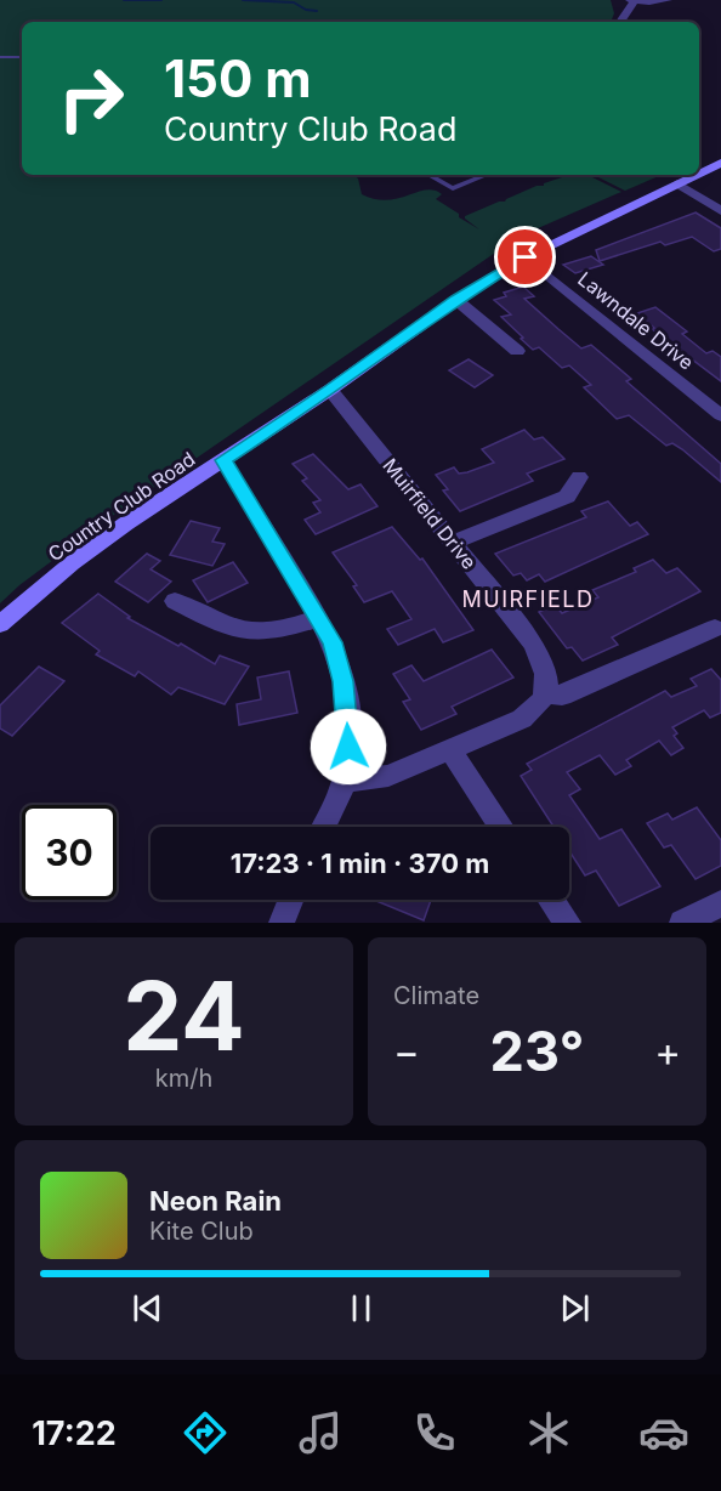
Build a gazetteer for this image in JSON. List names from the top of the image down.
{
  "streets": {
    "main road": ["Country Club Road"],
    "street": ["Lawndale Drive", "Muirfield Drive"]
  },
  "crossings": [
    ["Lawndale Drive", "Country Club Road"],
    ["Country Club Road", "Muirfield Drive"]
  ],
  "districts": ["MUIRFIELD"],
  "page": {
    "turn": ["150 m", "Country Club Road"],
    "limit": "30",
    "trip": "17:23 · 1 min · 370 m",
    "tile": [
      ["24", "km/h"],
      "Climate"
    ],
    "heat": ["−", "23°", "+"],
    "song": ["Neon Rain", "Kite Club"],
    "tabs": "17:22"
  }
}
